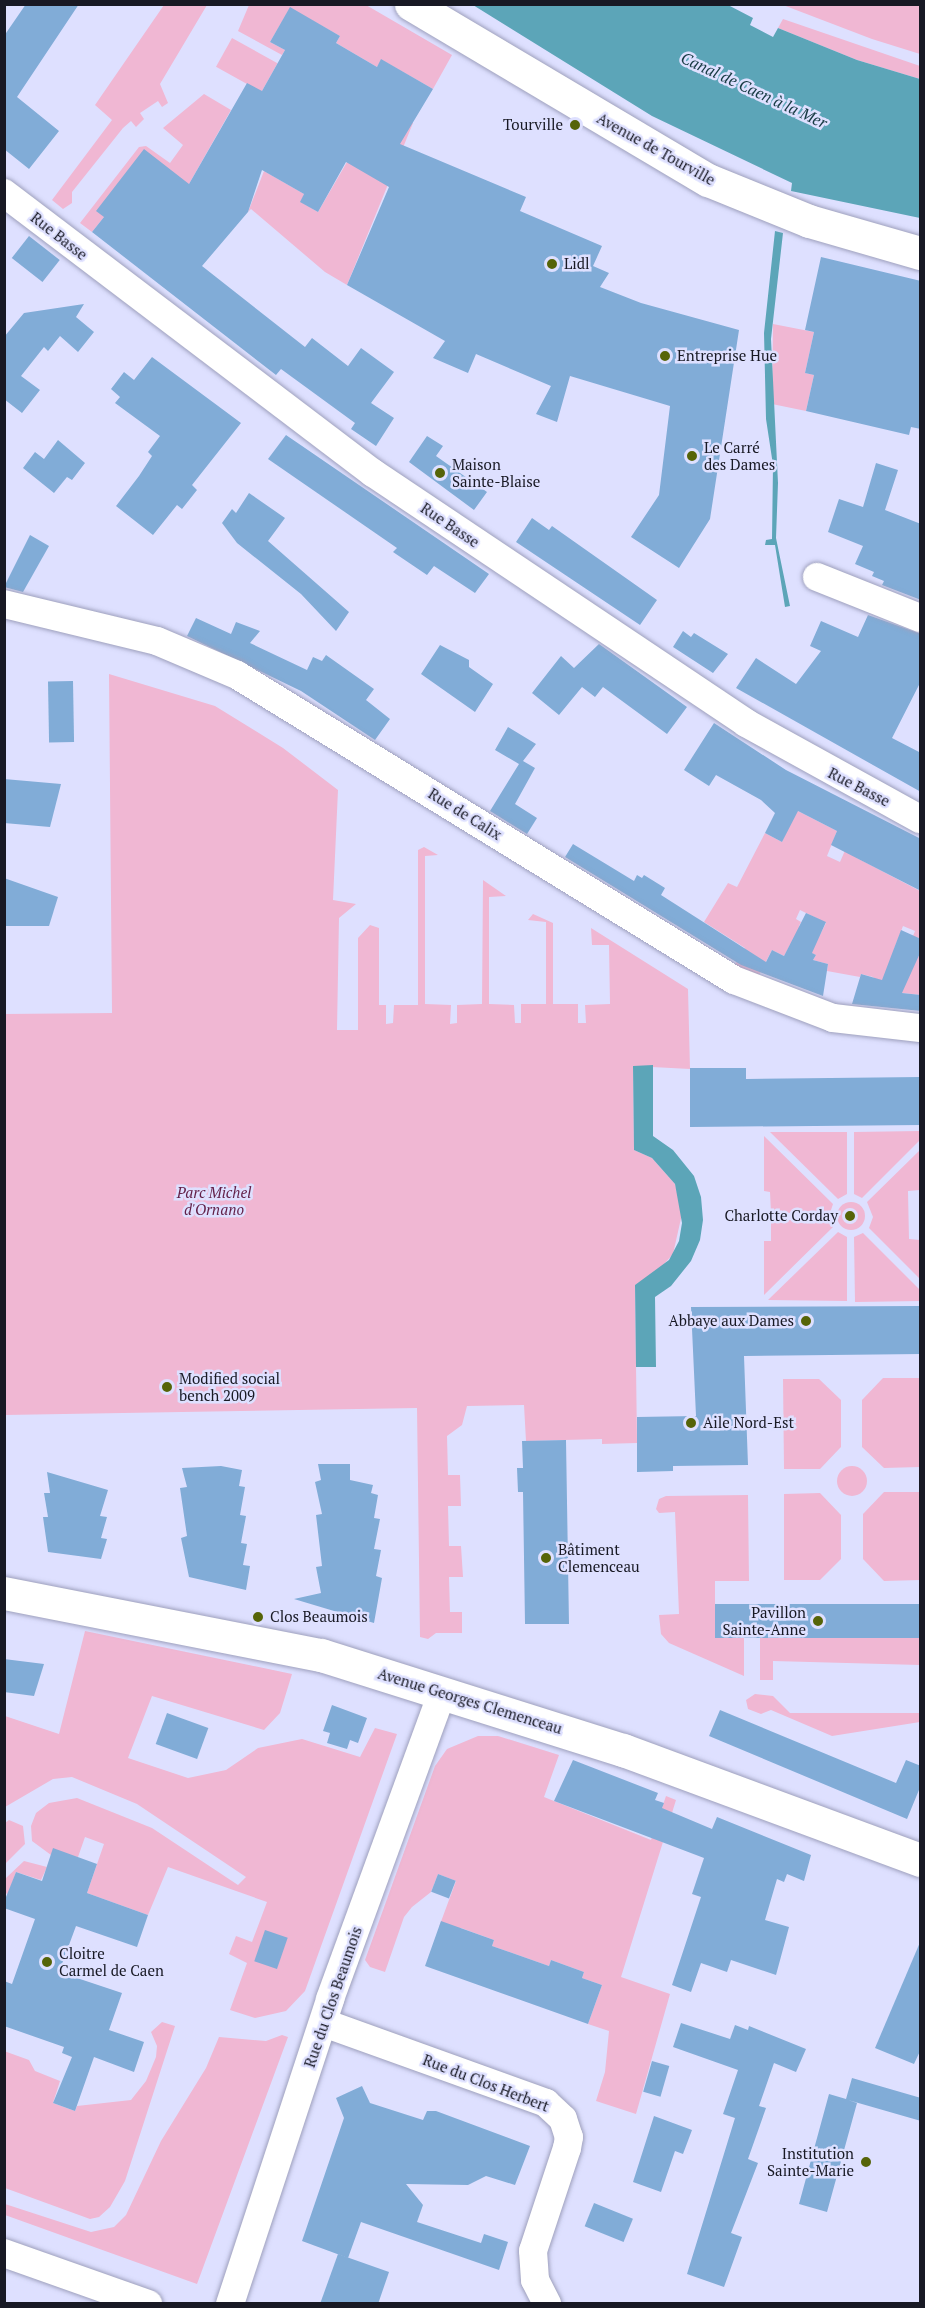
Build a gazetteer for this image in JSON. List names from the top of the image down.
{
  "streets": {
    "main road": ["Avenue de Tourville", "Avenue Georges Clemenceau"],
    "street": [
      "Rue Basse",
      "Rue de Calix",
      "Rue du Clos Beaumois",
      "Rue du Clos Herbert"
    ]
  },
  "crossings": [
    ["Avenue Georges Clemenceau", "Rue du Clos Beaumois"],
    ["Rue du Clos Beaumois", "Rue du Clos Herbert"]
  ],
  "water": ["Canal de Caen à la Mer"],
  "parks": ["Parc Michel d'Ornano"],
  "places": [
    "Tourville",
    "Lidl",
    "Entreprise Hue",
    "Le Carré des Dames",
    "Maison Sainte-Blaise",
    "Charlotte Corday",
    "Abbaye aux Dames",
    "Modified social bench 2009",
    "Aile Nord-Est",
    "Bâtiment Clemenceau",
    "Clos Beaumois",
    "Pavillon Sainte-Anne",
    "Cloitre Carmel de Caen",
    "Institution Sainte-Marie"
  ]
}
